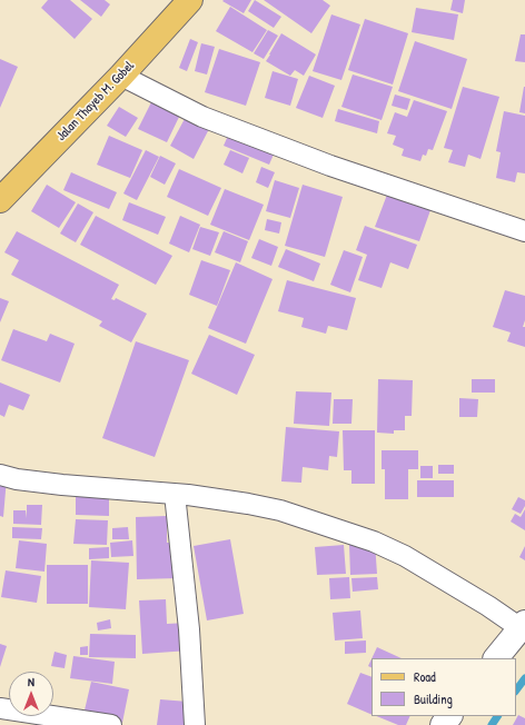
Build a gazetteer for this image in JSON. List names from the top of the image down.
{
  "streets": {
    "main road": ["Jalan Thayeb M. Gobel"]
  },
  "legend": ["Road", "Building"],
  "north": "top"
}
